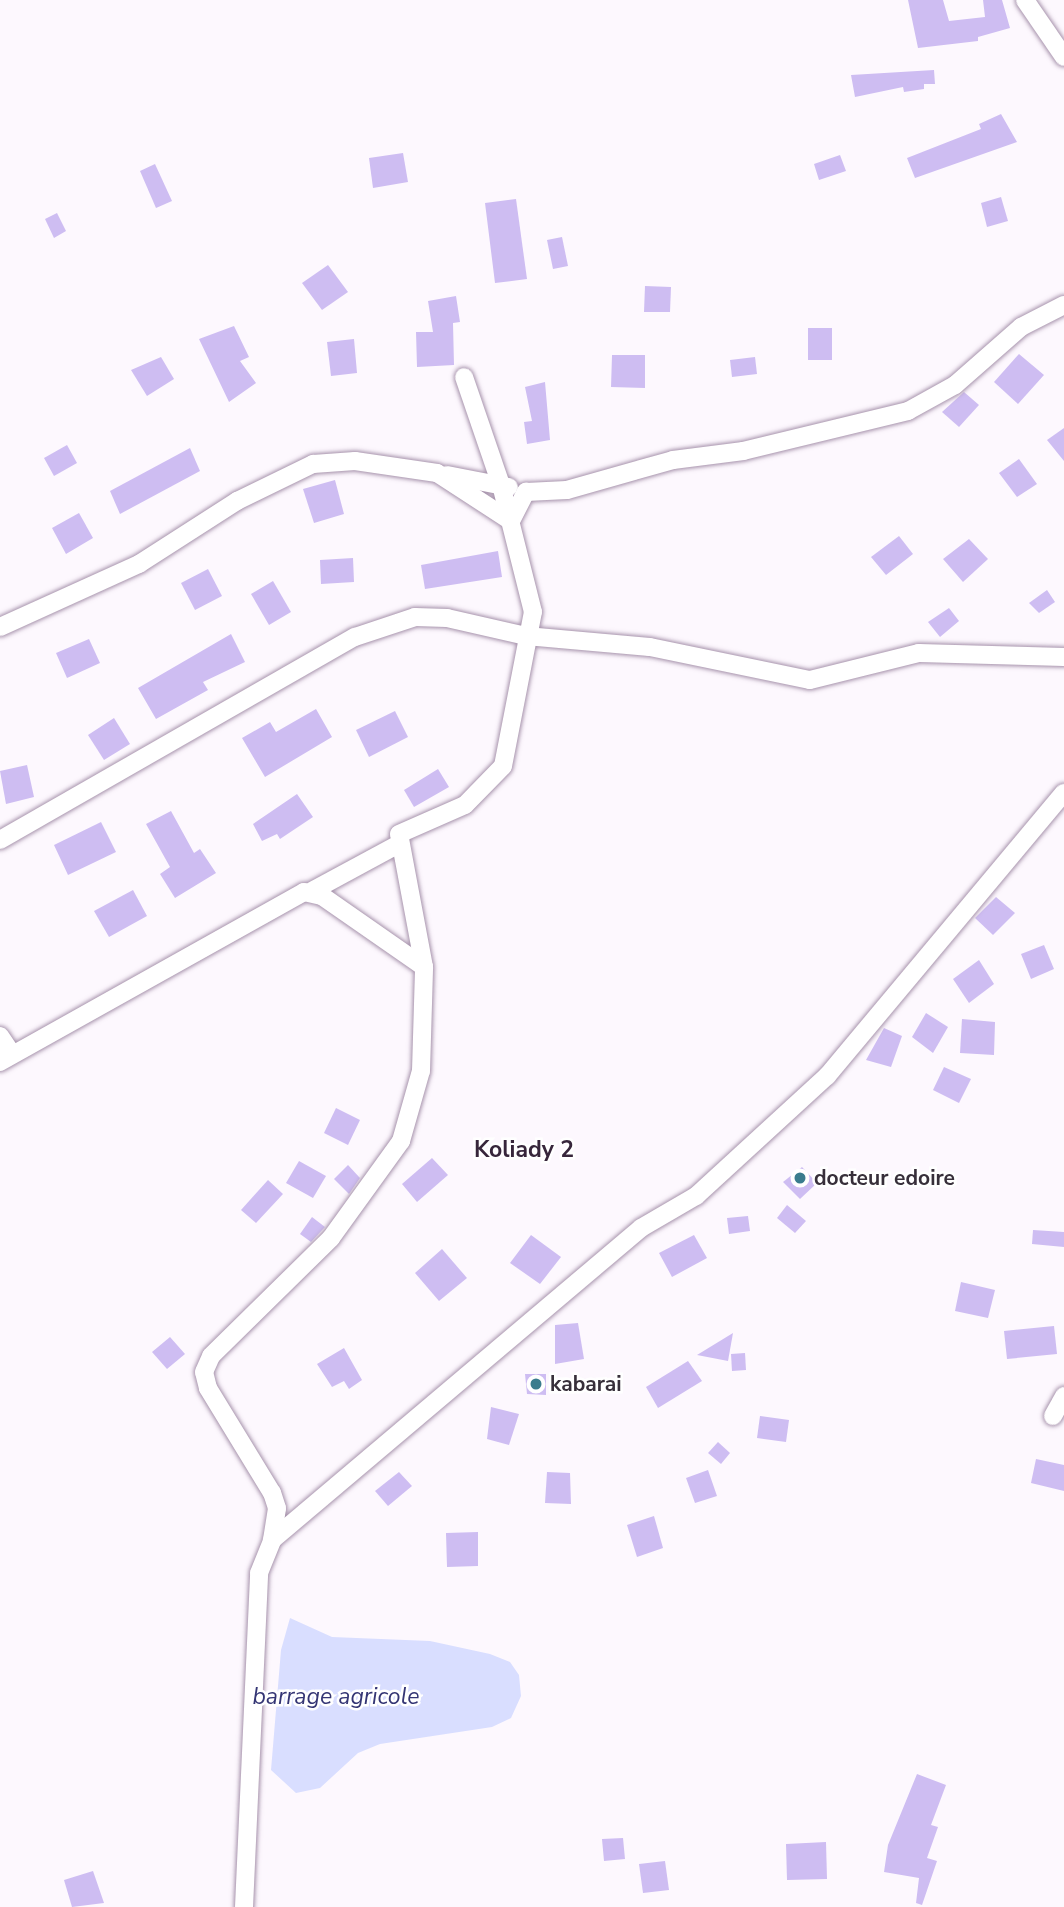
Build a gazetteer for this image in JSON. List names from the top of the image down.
{
  "districts": ["Koliady 2"],
  "water": ["barrage agricole"],
  "places": ["docteur edoire", "kabarai"]
}
